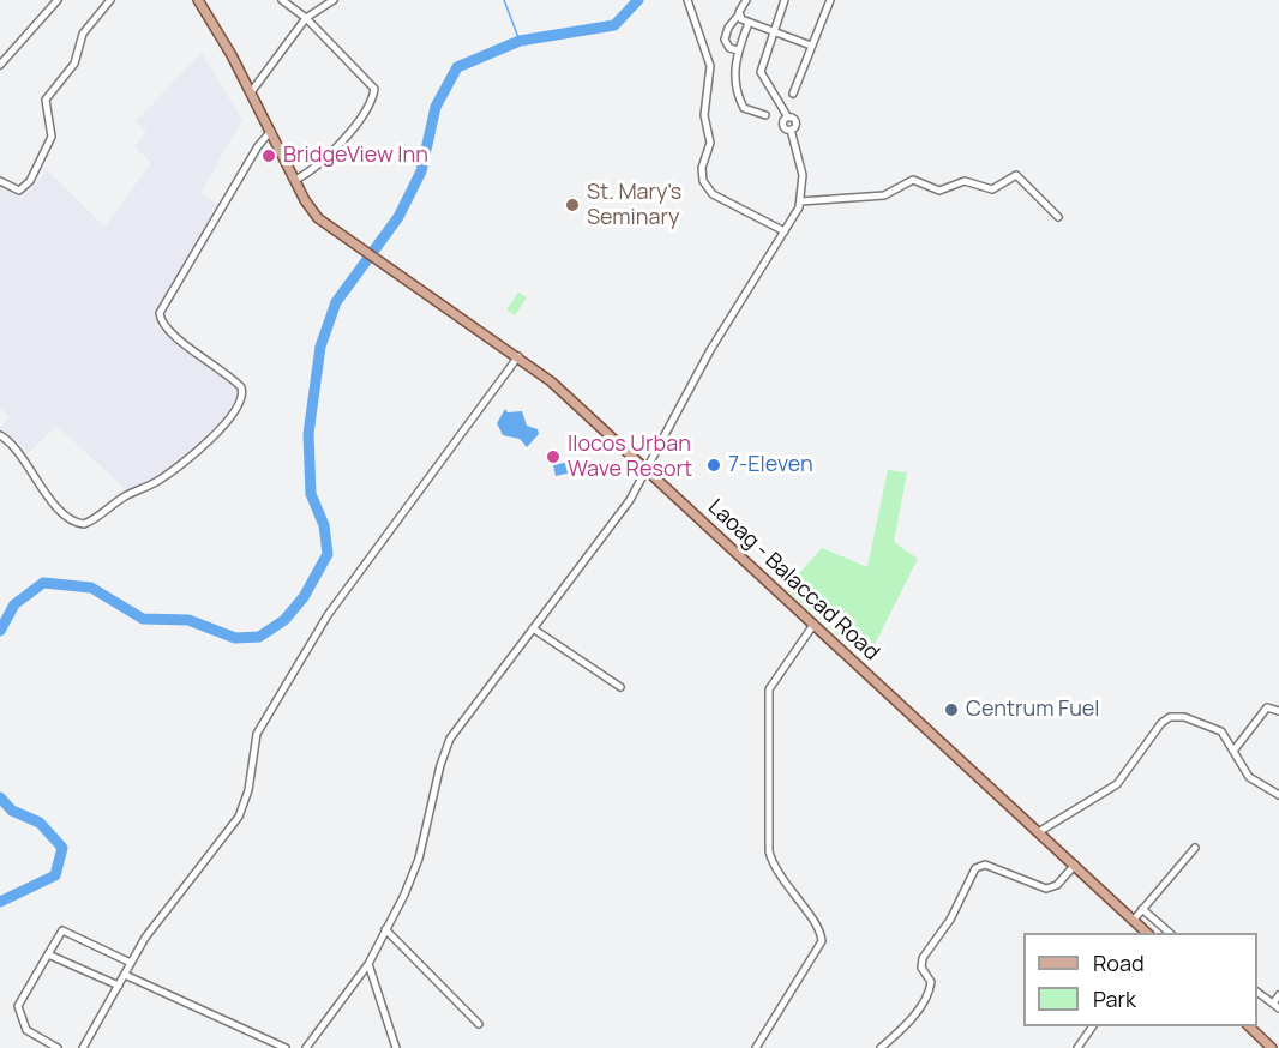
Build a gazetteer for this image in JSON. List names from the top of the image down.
{
  "streets": {
    "main road": ["Laoag - Balaccad Road"]
  },
  "places": [
    "BridgeView Inn",
    "St. Mary's Seminary",
    "Ilocos Urban Wave Resort",
    "7-Eleven",
    "Centrum Fuel"
  ],
  "legend": ["Road", "Park"]
}
